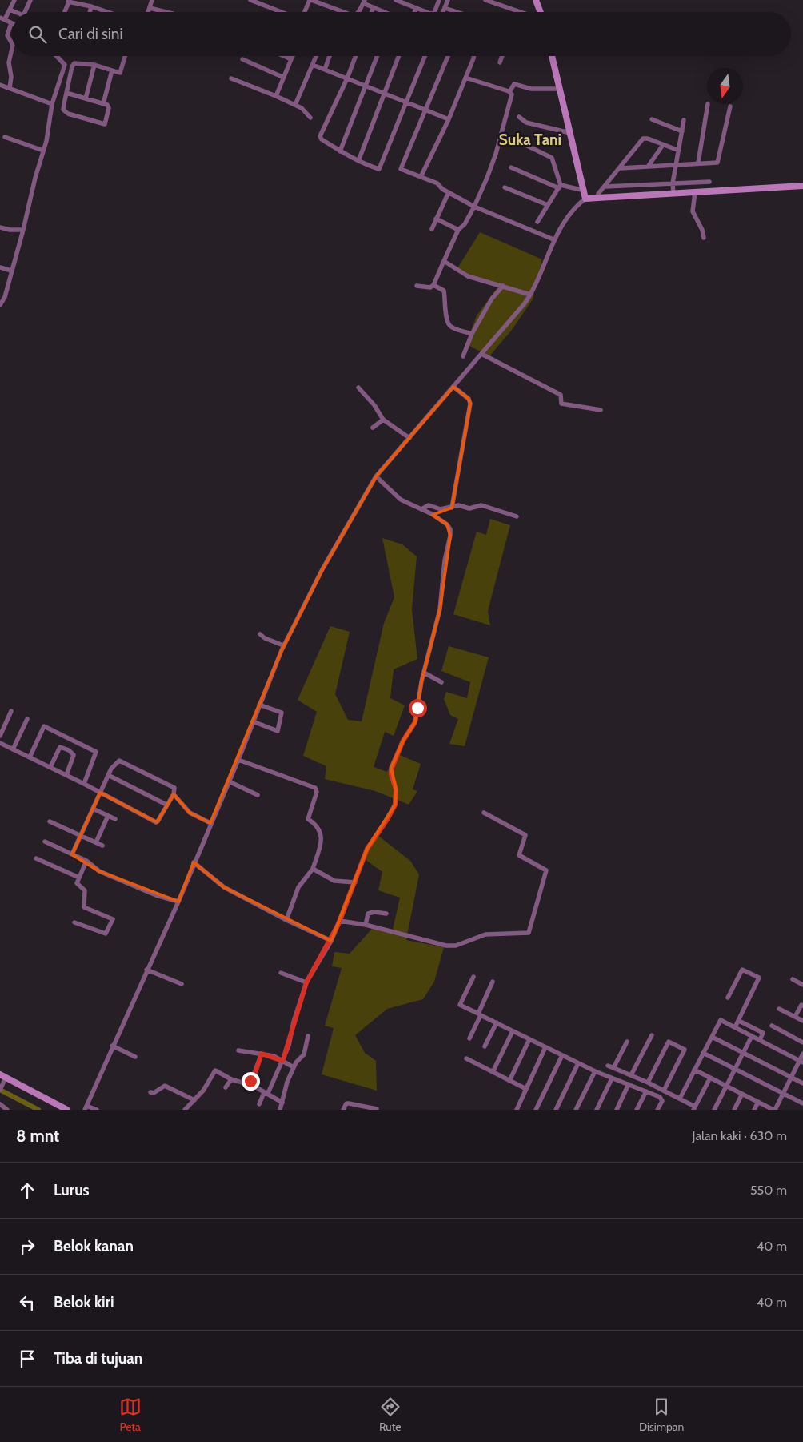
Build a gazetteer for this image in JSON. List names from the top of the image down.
{
  "districts": ["Suka Tani"],
  "north": "bottom",
  "page": {
    "search": "Cari di sini",
    "heading": ["8 mnt", "Jalan kaki · 630 m"],
    "list": [
      ["Lurus", "550 m"],
      ["Belok kanan", "40 m"],
      ["Belok kiri", "40 m"],
      "Tiba di tujuan"
    ],
    "nav": ["Peta", "Rute", "Disimpan"]
  }
}
